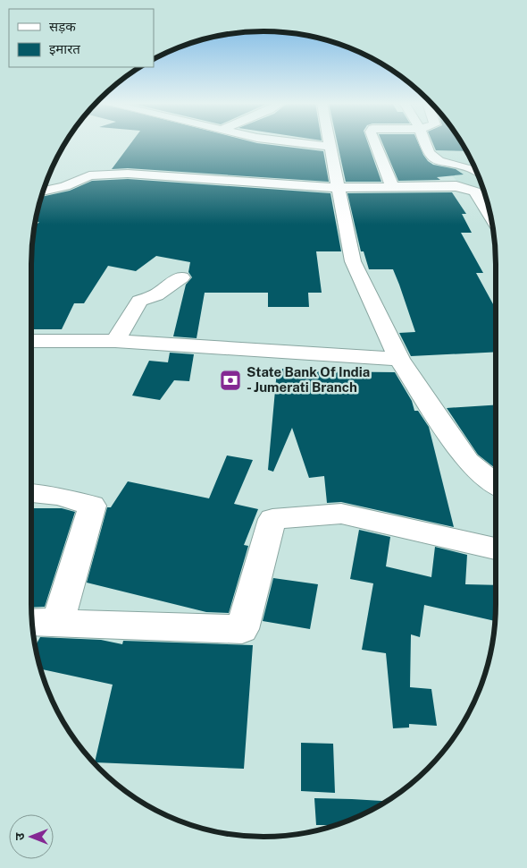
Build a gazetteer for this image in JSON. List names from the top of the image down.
{
  "places": {
    "bank": ["State Bank Of India - Jumerati Branch"]
  },
  "legend": ["सड़क", "इमारत"],
  "north": "left"
}
